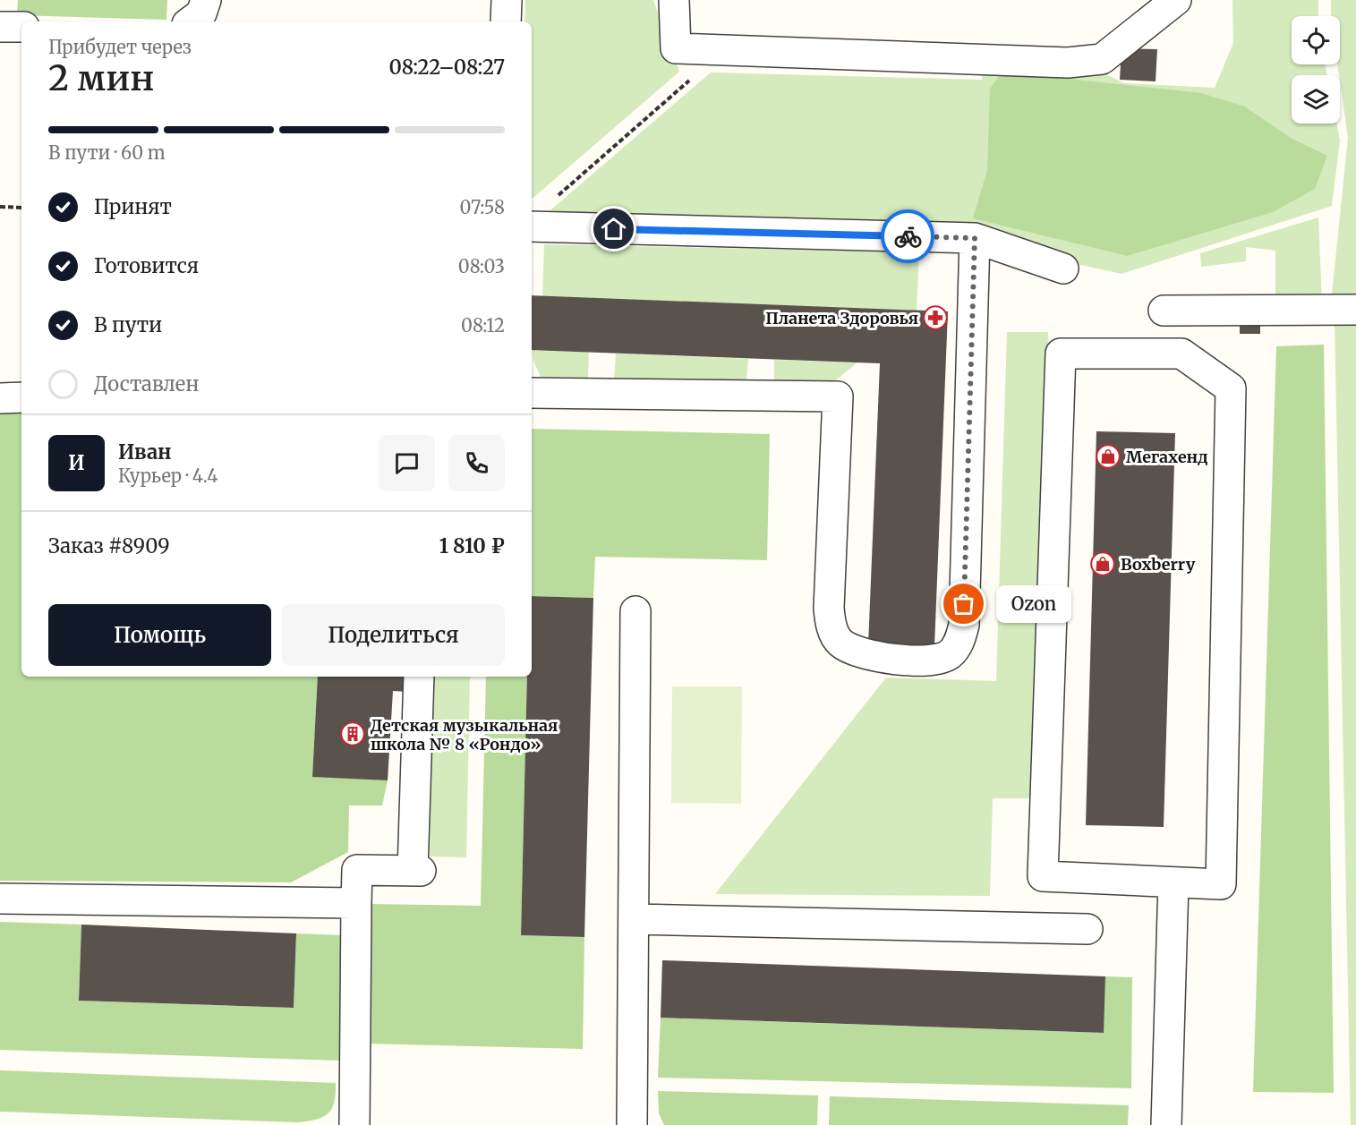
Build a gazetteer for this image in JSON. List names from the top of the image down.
{
  "places": {
    "pharmacy": ["Планета Здоровья"],
    "shop": ["Мегахенд", "Boxberry"],
    "other": ["Ozon"],
    "building": ["Детская музыкальная школа № 8 «Рондо»"]
  },
  "page": {
    "heading": ["2 мин", "Прибудет через", "08:22–08:27"],
    "panel": [
      "Иван",
      "Курьер · 4.4",
      "Заказ #8909",
      "1 810 ₽"
    ],
    "bar": "В пути · 60 m",
    "list": [
      ["Принят", "07:58"],
      ["Готовится", "08:03"],
      ["В пути", "08:12"],
      "Доставлен"
    ],
    "round": "И",
    "bubble": "Ozon",
    "buttons": ["Помощь", "Поделиться"]
  }
}
